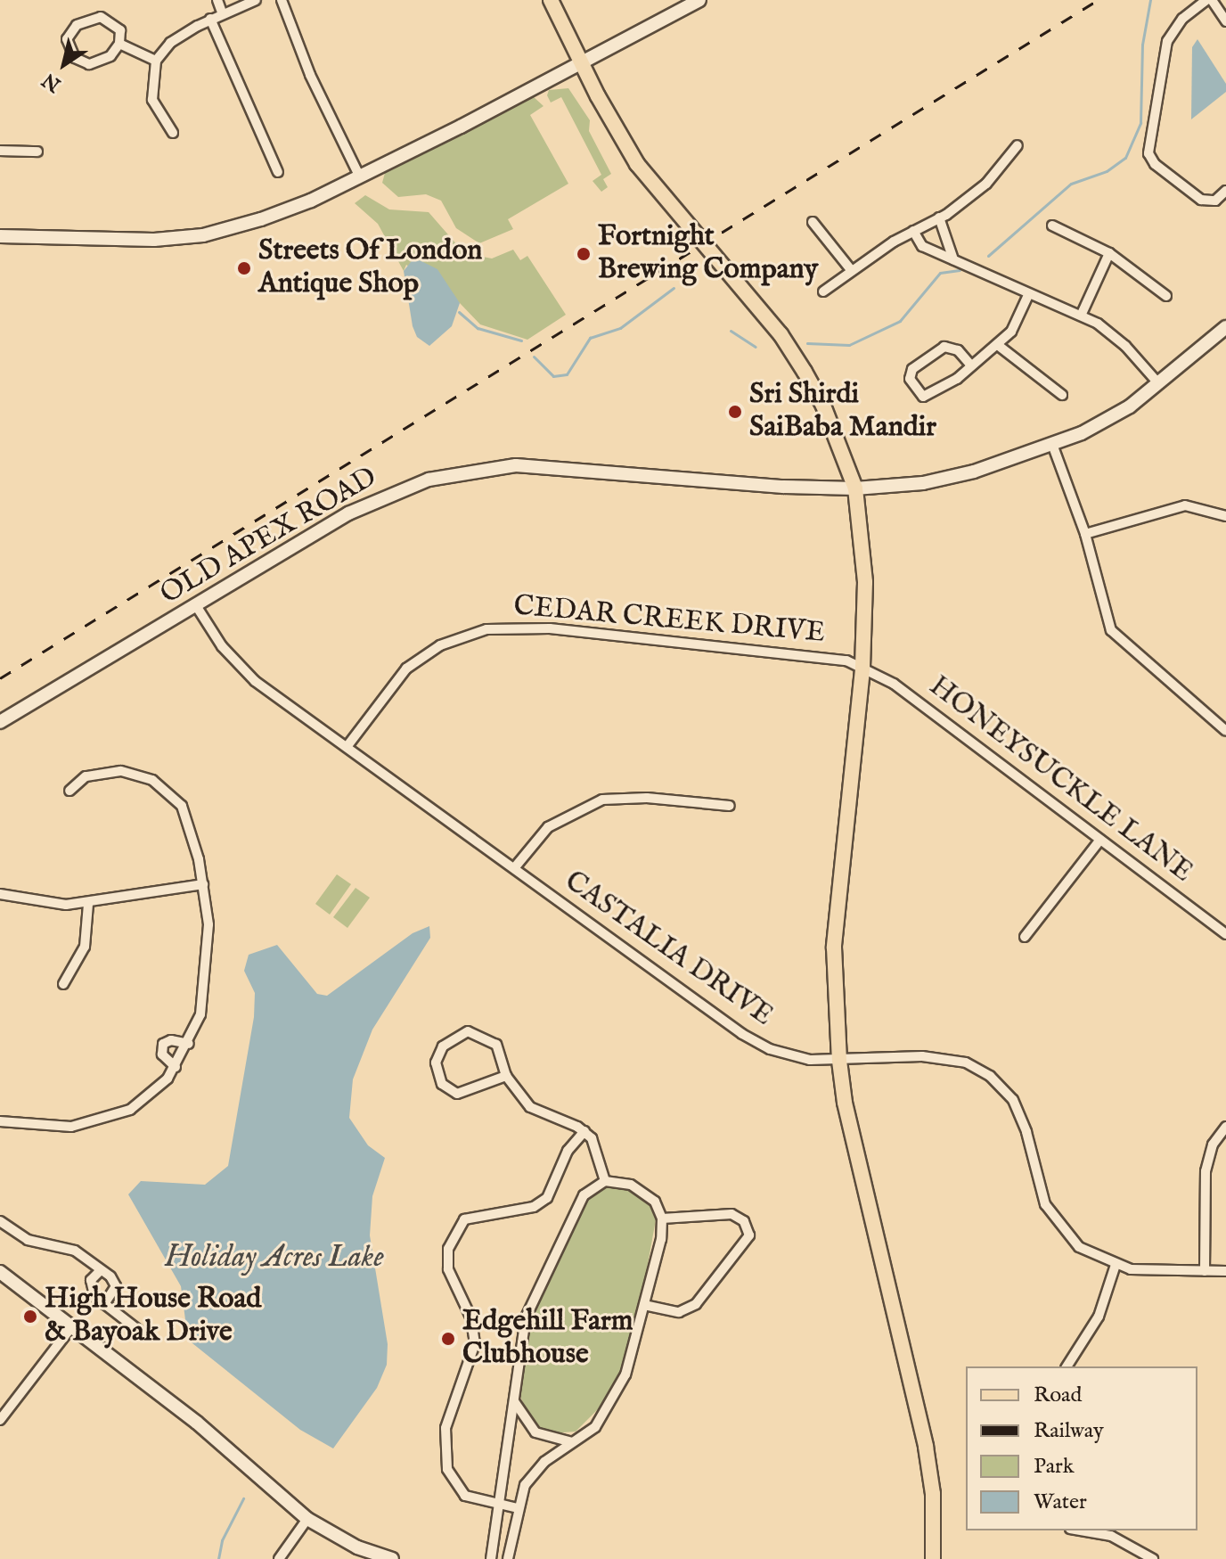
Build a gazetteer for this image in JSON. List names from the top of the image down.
{
  "streets": {
    "main road": ["OLD APEX ROAD"],
    "street": ["CEDAR CREEK DRIVE", "HONEYSUCKLE LANE", "CASTALIA DRIVE"]
  },
  "crossings": [
    ["OLD APEX ROAD", "CASTALIA DRIVE"],
    ["CEDAR CREEK DRIVE", "HONEYSUCKLE LANE"],
    ["CEDAR CREEK DRIVE", "CASTALIA DRIVE"]
  ],
  "water": ["Holiday Acres Lake"],
  "places": [
    "Fortnight Brewing Company",
    "Streets Of London Antique Shop",
    "Sri Shirdi SaiBaba Mandir",
    "High House Road & Bayoak Drive",
    "Edgehill Farm Clubhouse"
  ],
  "legend": [
    "Road",
    "Railway",
    "Park",
    "Water"
  ],
  "north": "bottom left"
}
